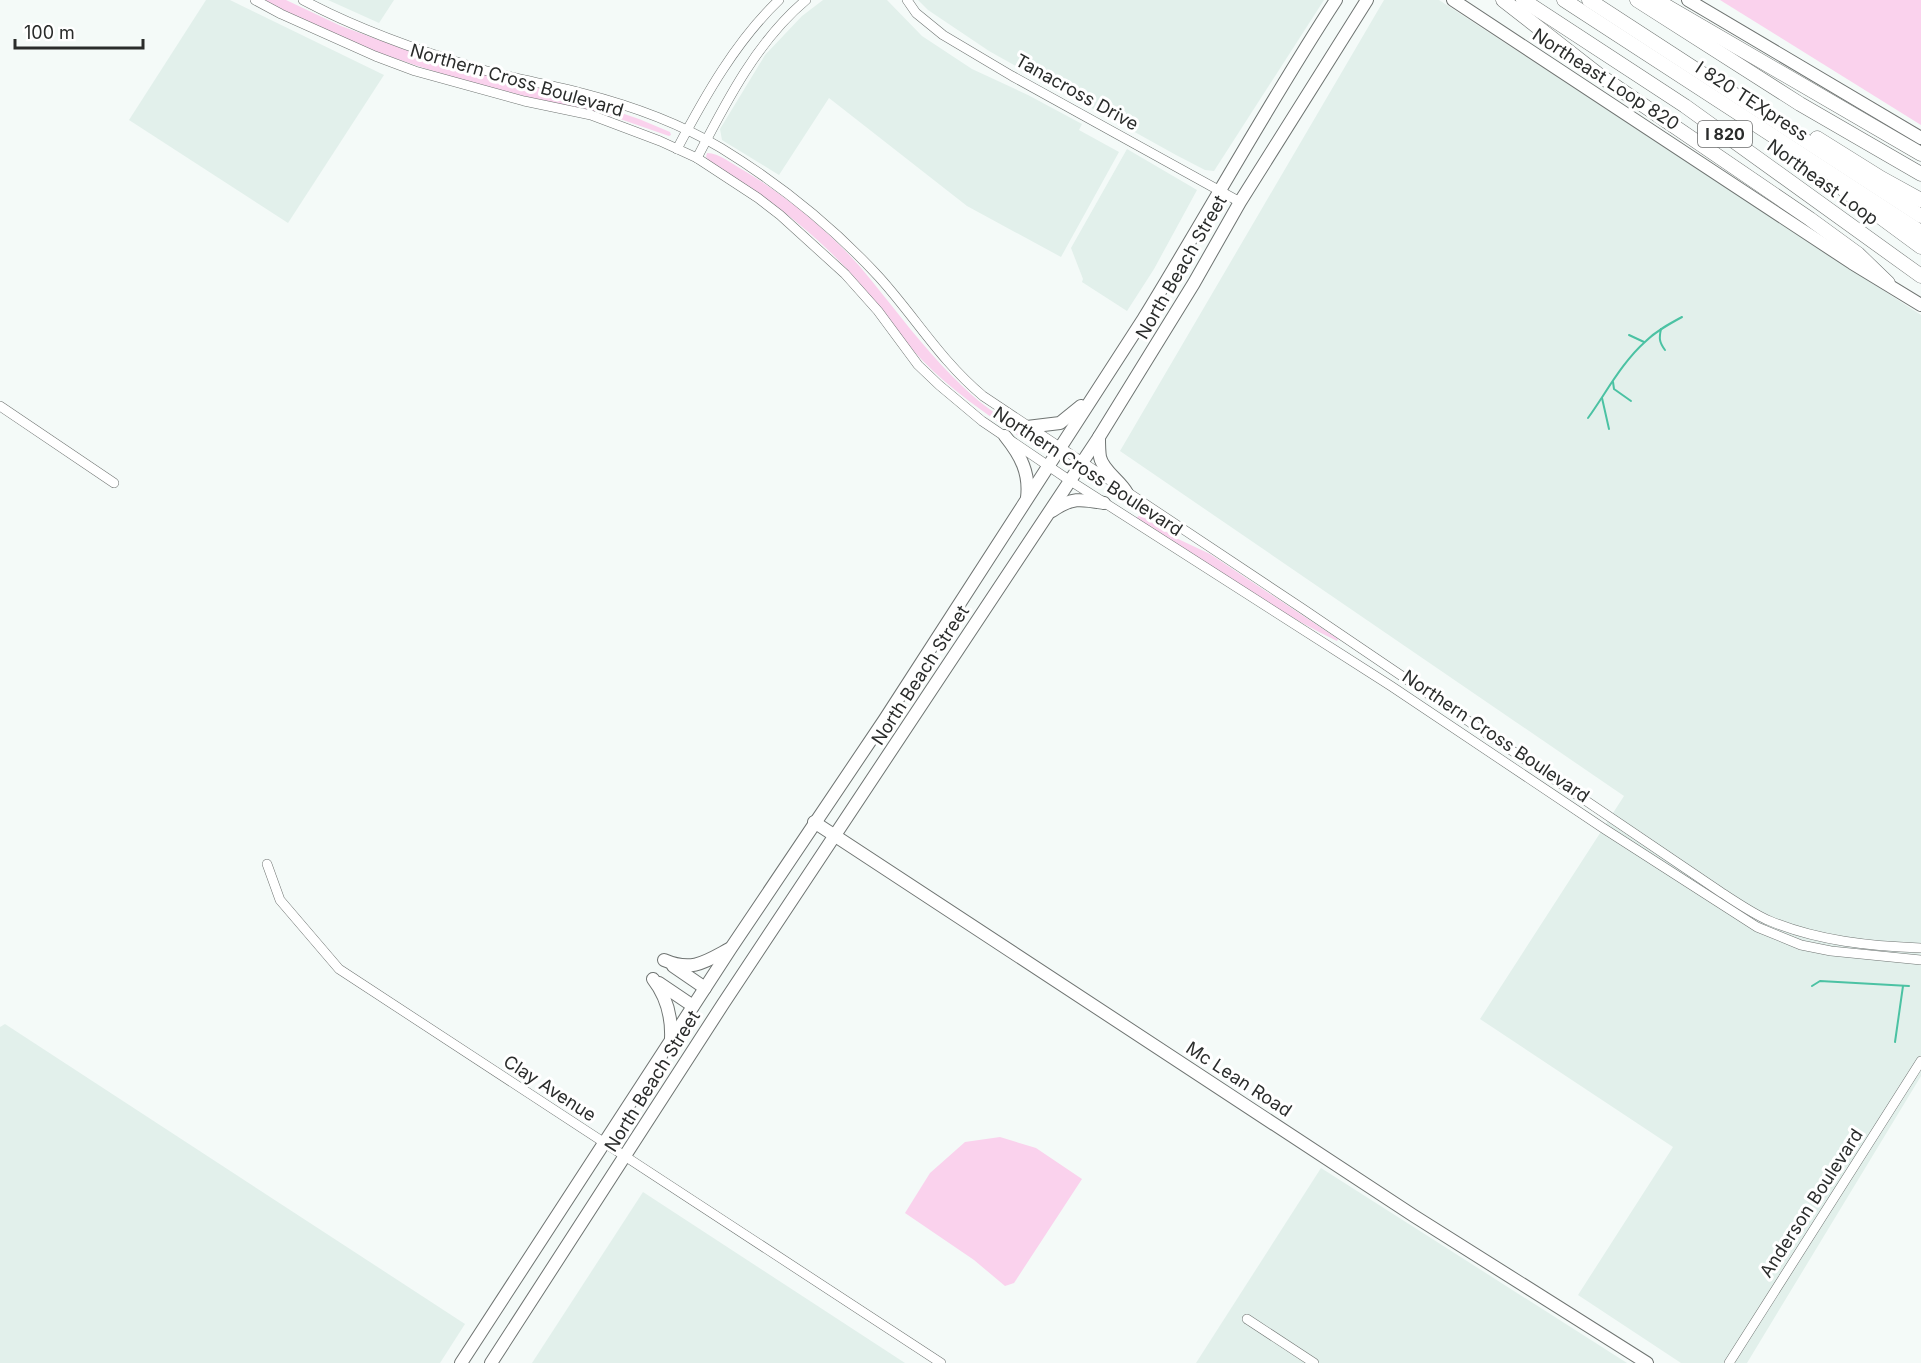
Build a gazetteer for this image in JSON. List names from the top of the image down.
{
  "streets": {
    "highway": ["I 820 TEXpress", "I 820", "Northeast Loop"],
    "main road": ["Northeast Loop 820", "North Beach Street", "Mc Lean Road"],
    "street": [
      "Northern Cross Boulevard",
      "Tanacross Drive",
      "Clay Avenue",
      "Anderson Boulevard"
    ]
  },
  "crossings": [
    ["Northern Cross Boulevard", "North Beach Street"],
    ["Tanacross Drive", "North Beach Street"],
    ["North Beach Street", "Mc Lean Road"],
    ["North Beach Street", "Clay Avenue"]
  ],
  "scale_bar": "100 m"
}
